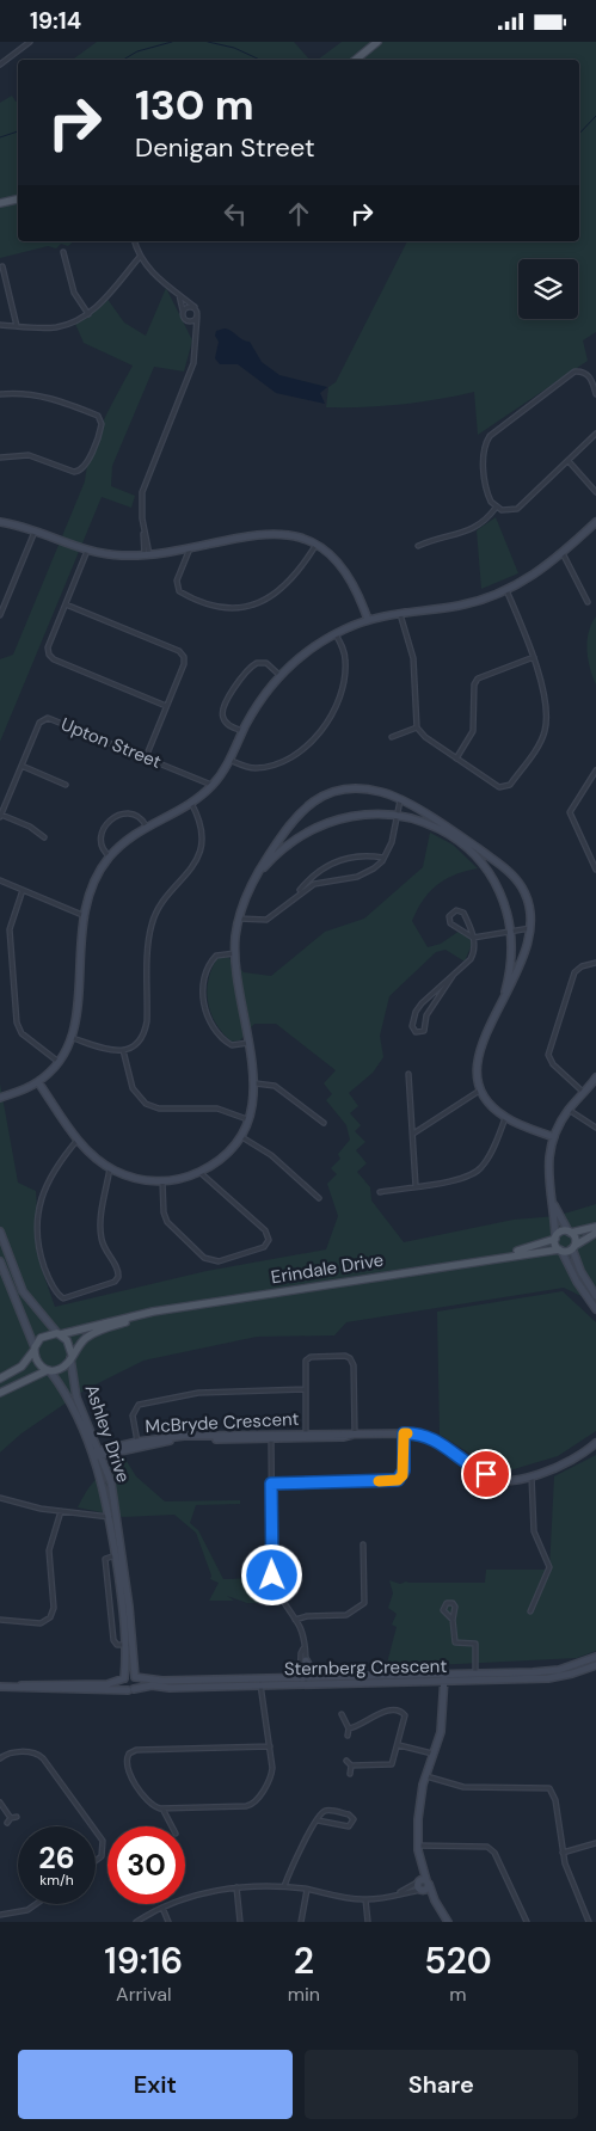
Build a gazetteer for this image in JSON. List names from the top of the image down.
{
  "streets": {
    "main road": ["Erindale Drive"],
    "street": [
      "Upton Street",
      "McBryde Crescent",
      "Ashley Drive",
      "Sternberg Crescent"
    ]
  },
  "crossings": [
    ["Erindale Drive", "Ashley Drive"],
    ["McBryde Crescent", "Ashley Drive"],
    ["Ashley Drive", "Sternberg Crescent"]
  ],
  "page": {
    "status": "19:14",
    "turn": ["130 m", "Denigan Street"],
    "speed": "26 km/h",
    "limit": "30",
    "eta": [
      "19:16",
      "Arrival",
      "2",
      "min",
      "520",
      "m"
    ],
    "buttons": ["Exit", "Share"]
  }
}
